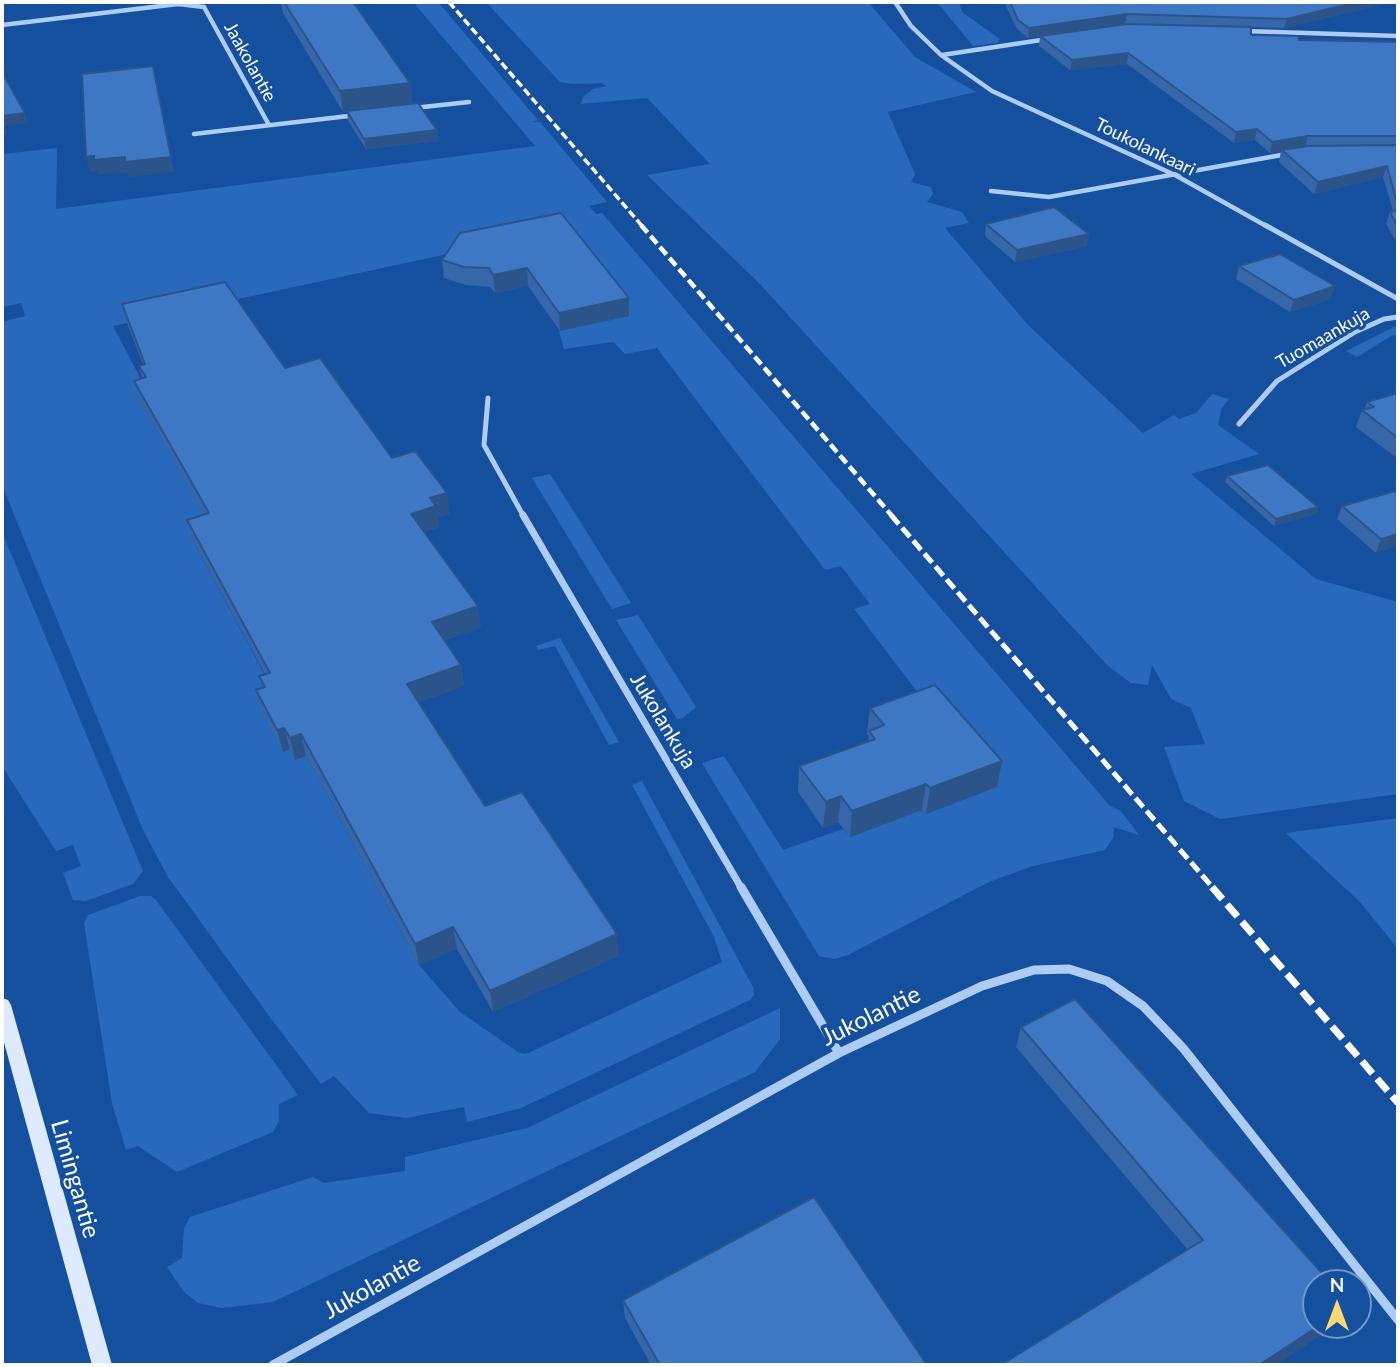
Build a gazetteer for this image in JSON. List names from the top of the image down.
{
  "streets": {
    "main road": ["Limingantie"],
    "street": [
      "Jaakolantie",
      "Toukolankaari",
      "Tuomaankuja",
      "Jukolankuja",
      "Jukolantie"
    ]
  },
  "crossings": [
    ["Jukolankuja", "Jukolantie"]
  ],
  "north": "top"
}
